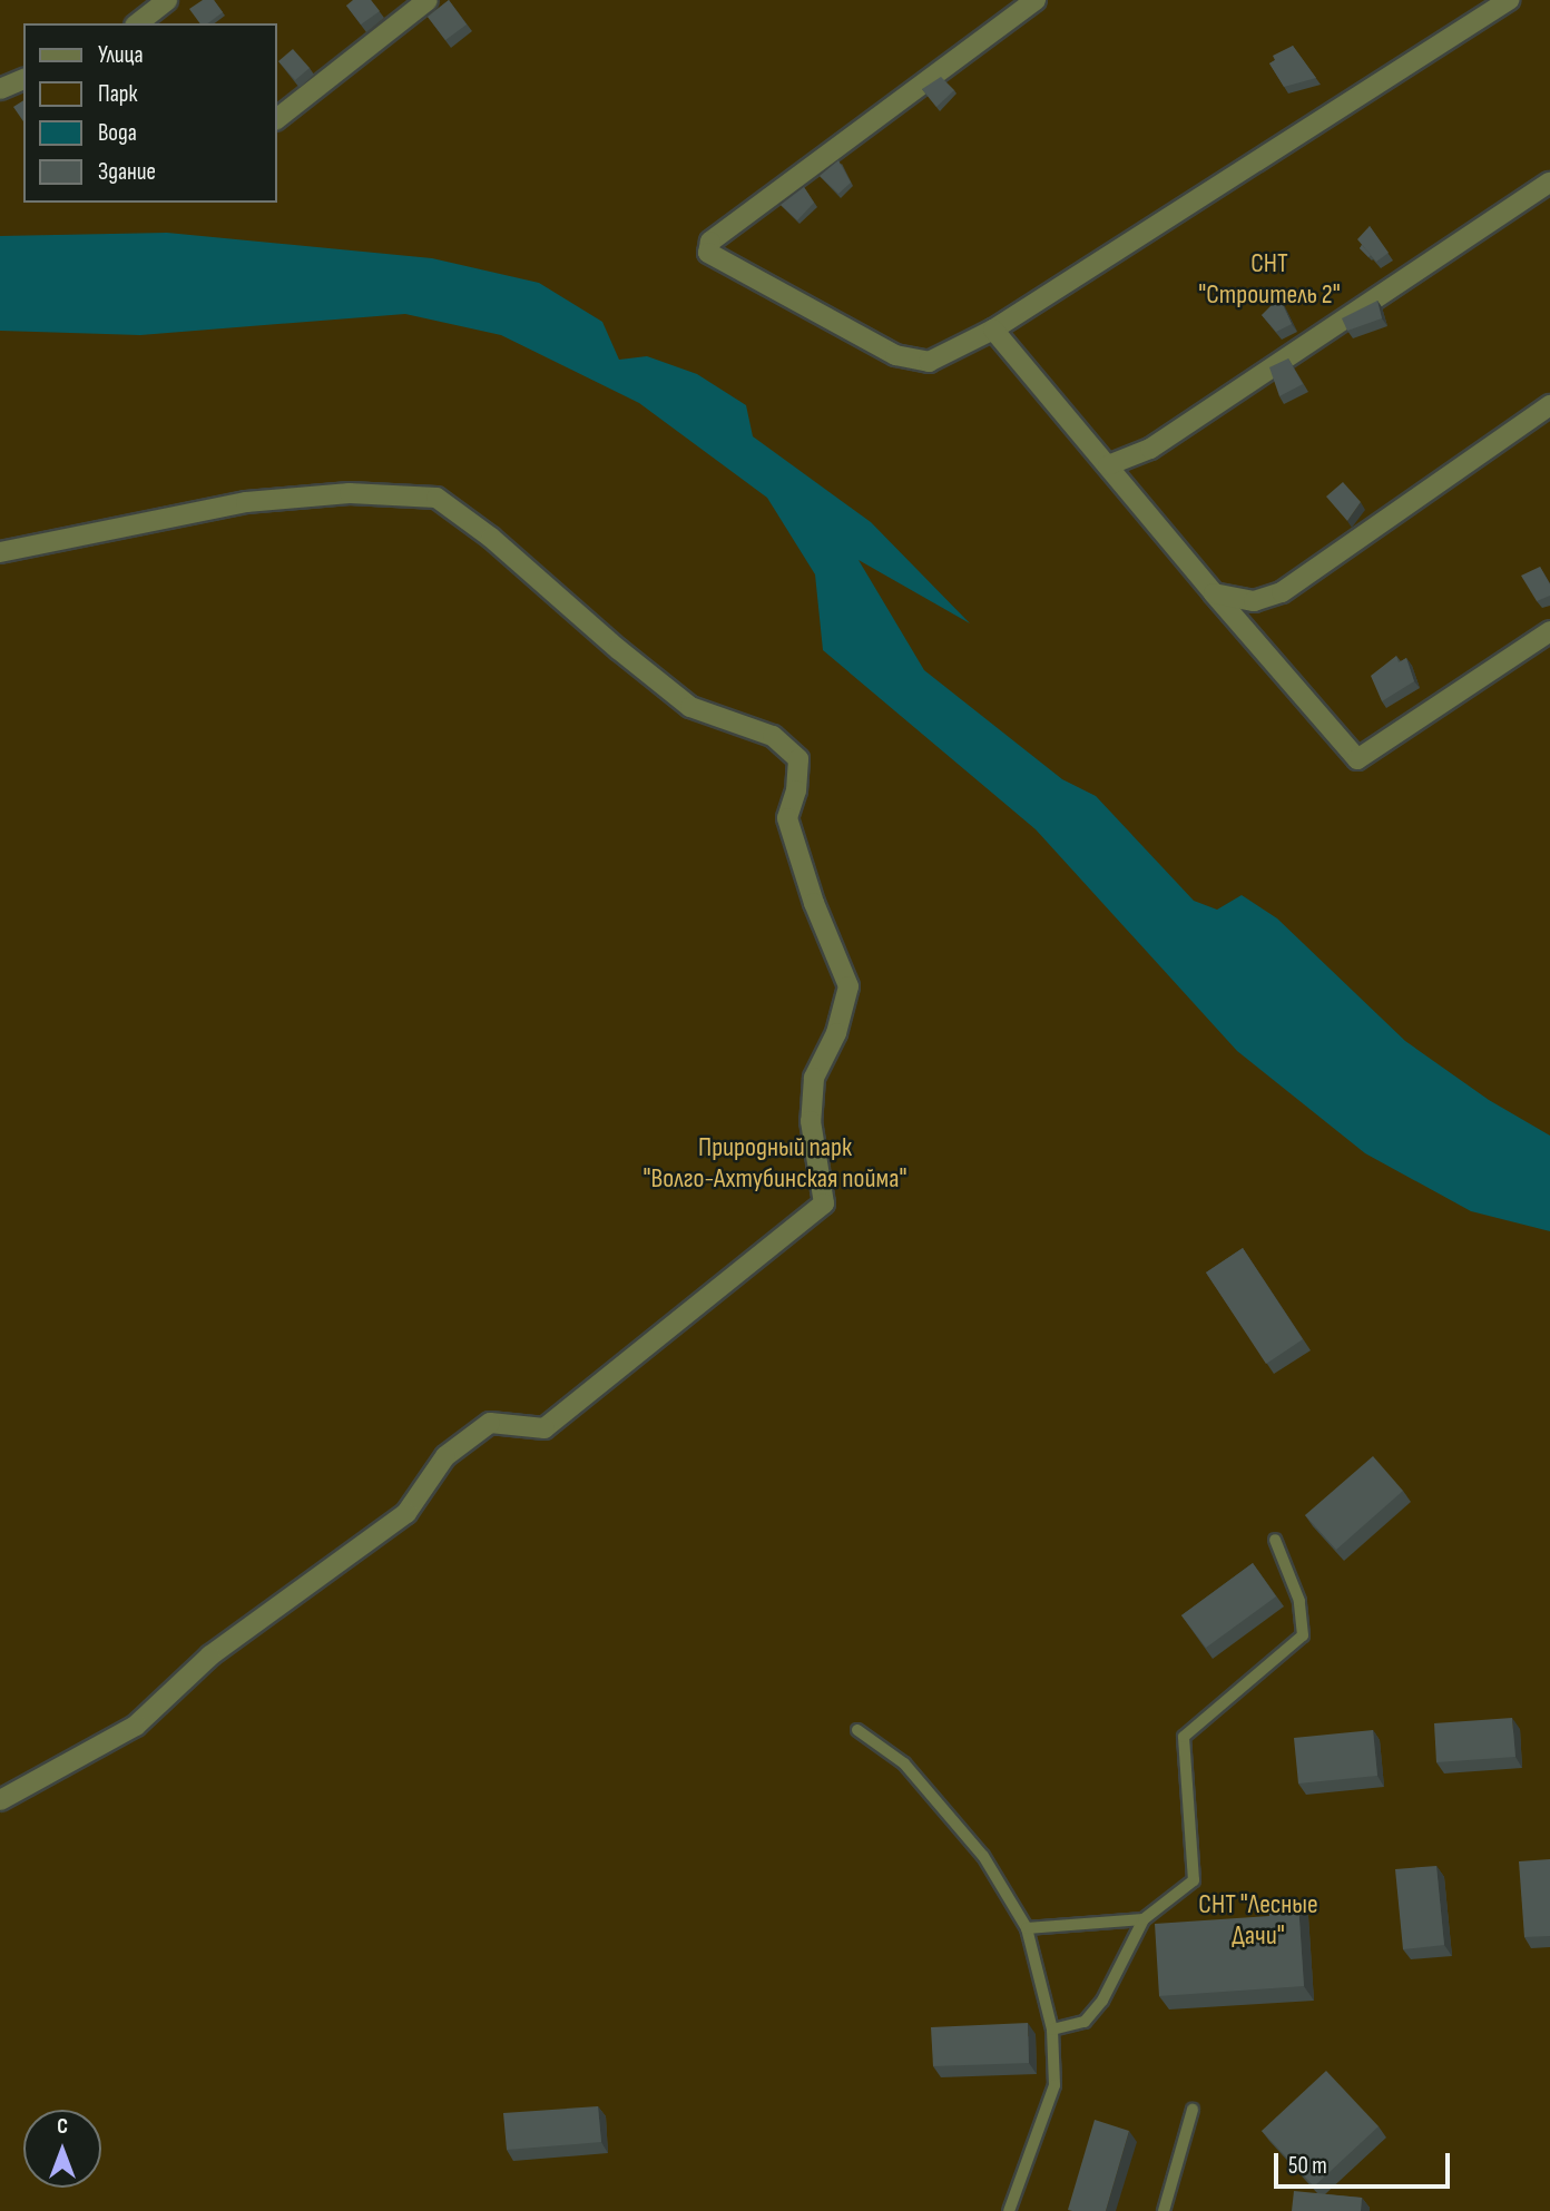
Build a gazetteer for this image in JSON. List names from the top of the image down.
{
  "parks": ["СНТ \"Строитель 2\"", "Природный парк \"Волго-Ахтубинская пойма\"", "СНТ \"Лесные Дачи\""],
  "legend": [
    "Улица",
    "Парк",
    "Вода",
    "Здание"
  ],
  "scale_bar": "50 m",
  "north": "top"
}
